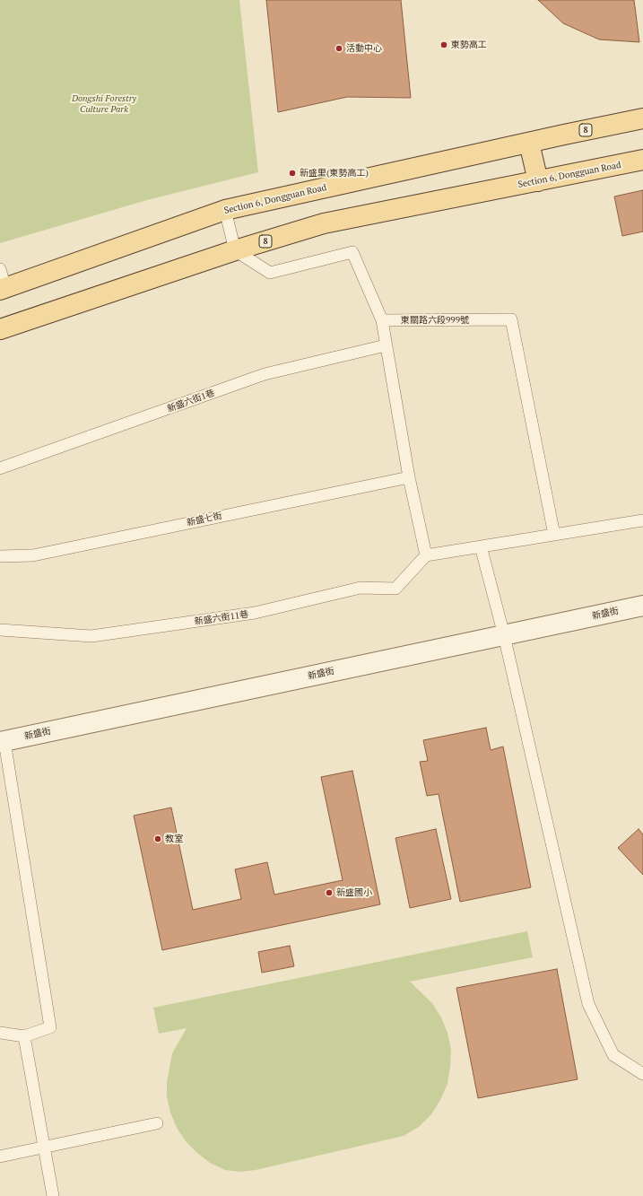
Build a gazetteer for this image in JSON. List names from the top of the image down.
{
  "streets": {
    "main road": ["8", "Section 6, Dongguan Road"],
    "street": ["新盛街"],
    "lane": [
      "東關路六段999號",
      "新盛六街1巷",
      "新盛七街",
      "新盛六街11巷"
    ]
  },
  "parks": ["Dongshi Forestry Culture Park"],
  "places": [
    "東勢高工",
    "活動中心",
    "新盛里(東勢高工)",
    "教室",
    "新盛國小"
  ]
}
